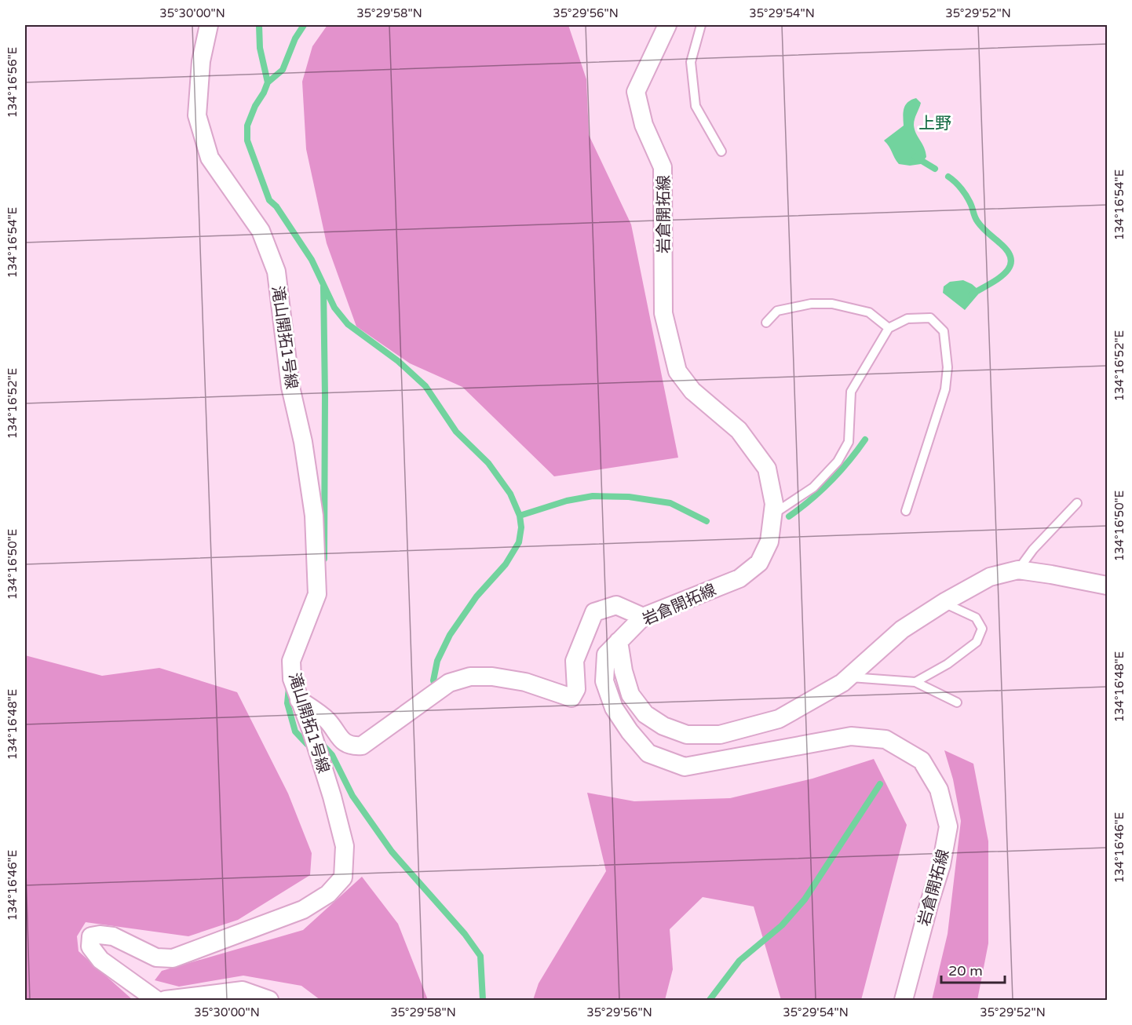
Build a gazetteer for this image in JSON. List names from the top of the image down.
{
  "streets": {
    "street": ["岩倉開拓線", "滝山開拓1号線"]
  },
  "districts": ["上野"],
  "scale_bar": "20 m",
  "coordinates": [
    "35°30'00\"N",
    "35°29'58\"N",
    "35°29'56\"N",
    "35°29'54\"N",
    "35°29'52\"N",
    "134°16'56\"E",
    "134°16'54\"E",
    "134°16'52\"E",
    "134°16'50\"E",
    "134°16'48\"E",
    "134°16'46\"E"
  ]
}
